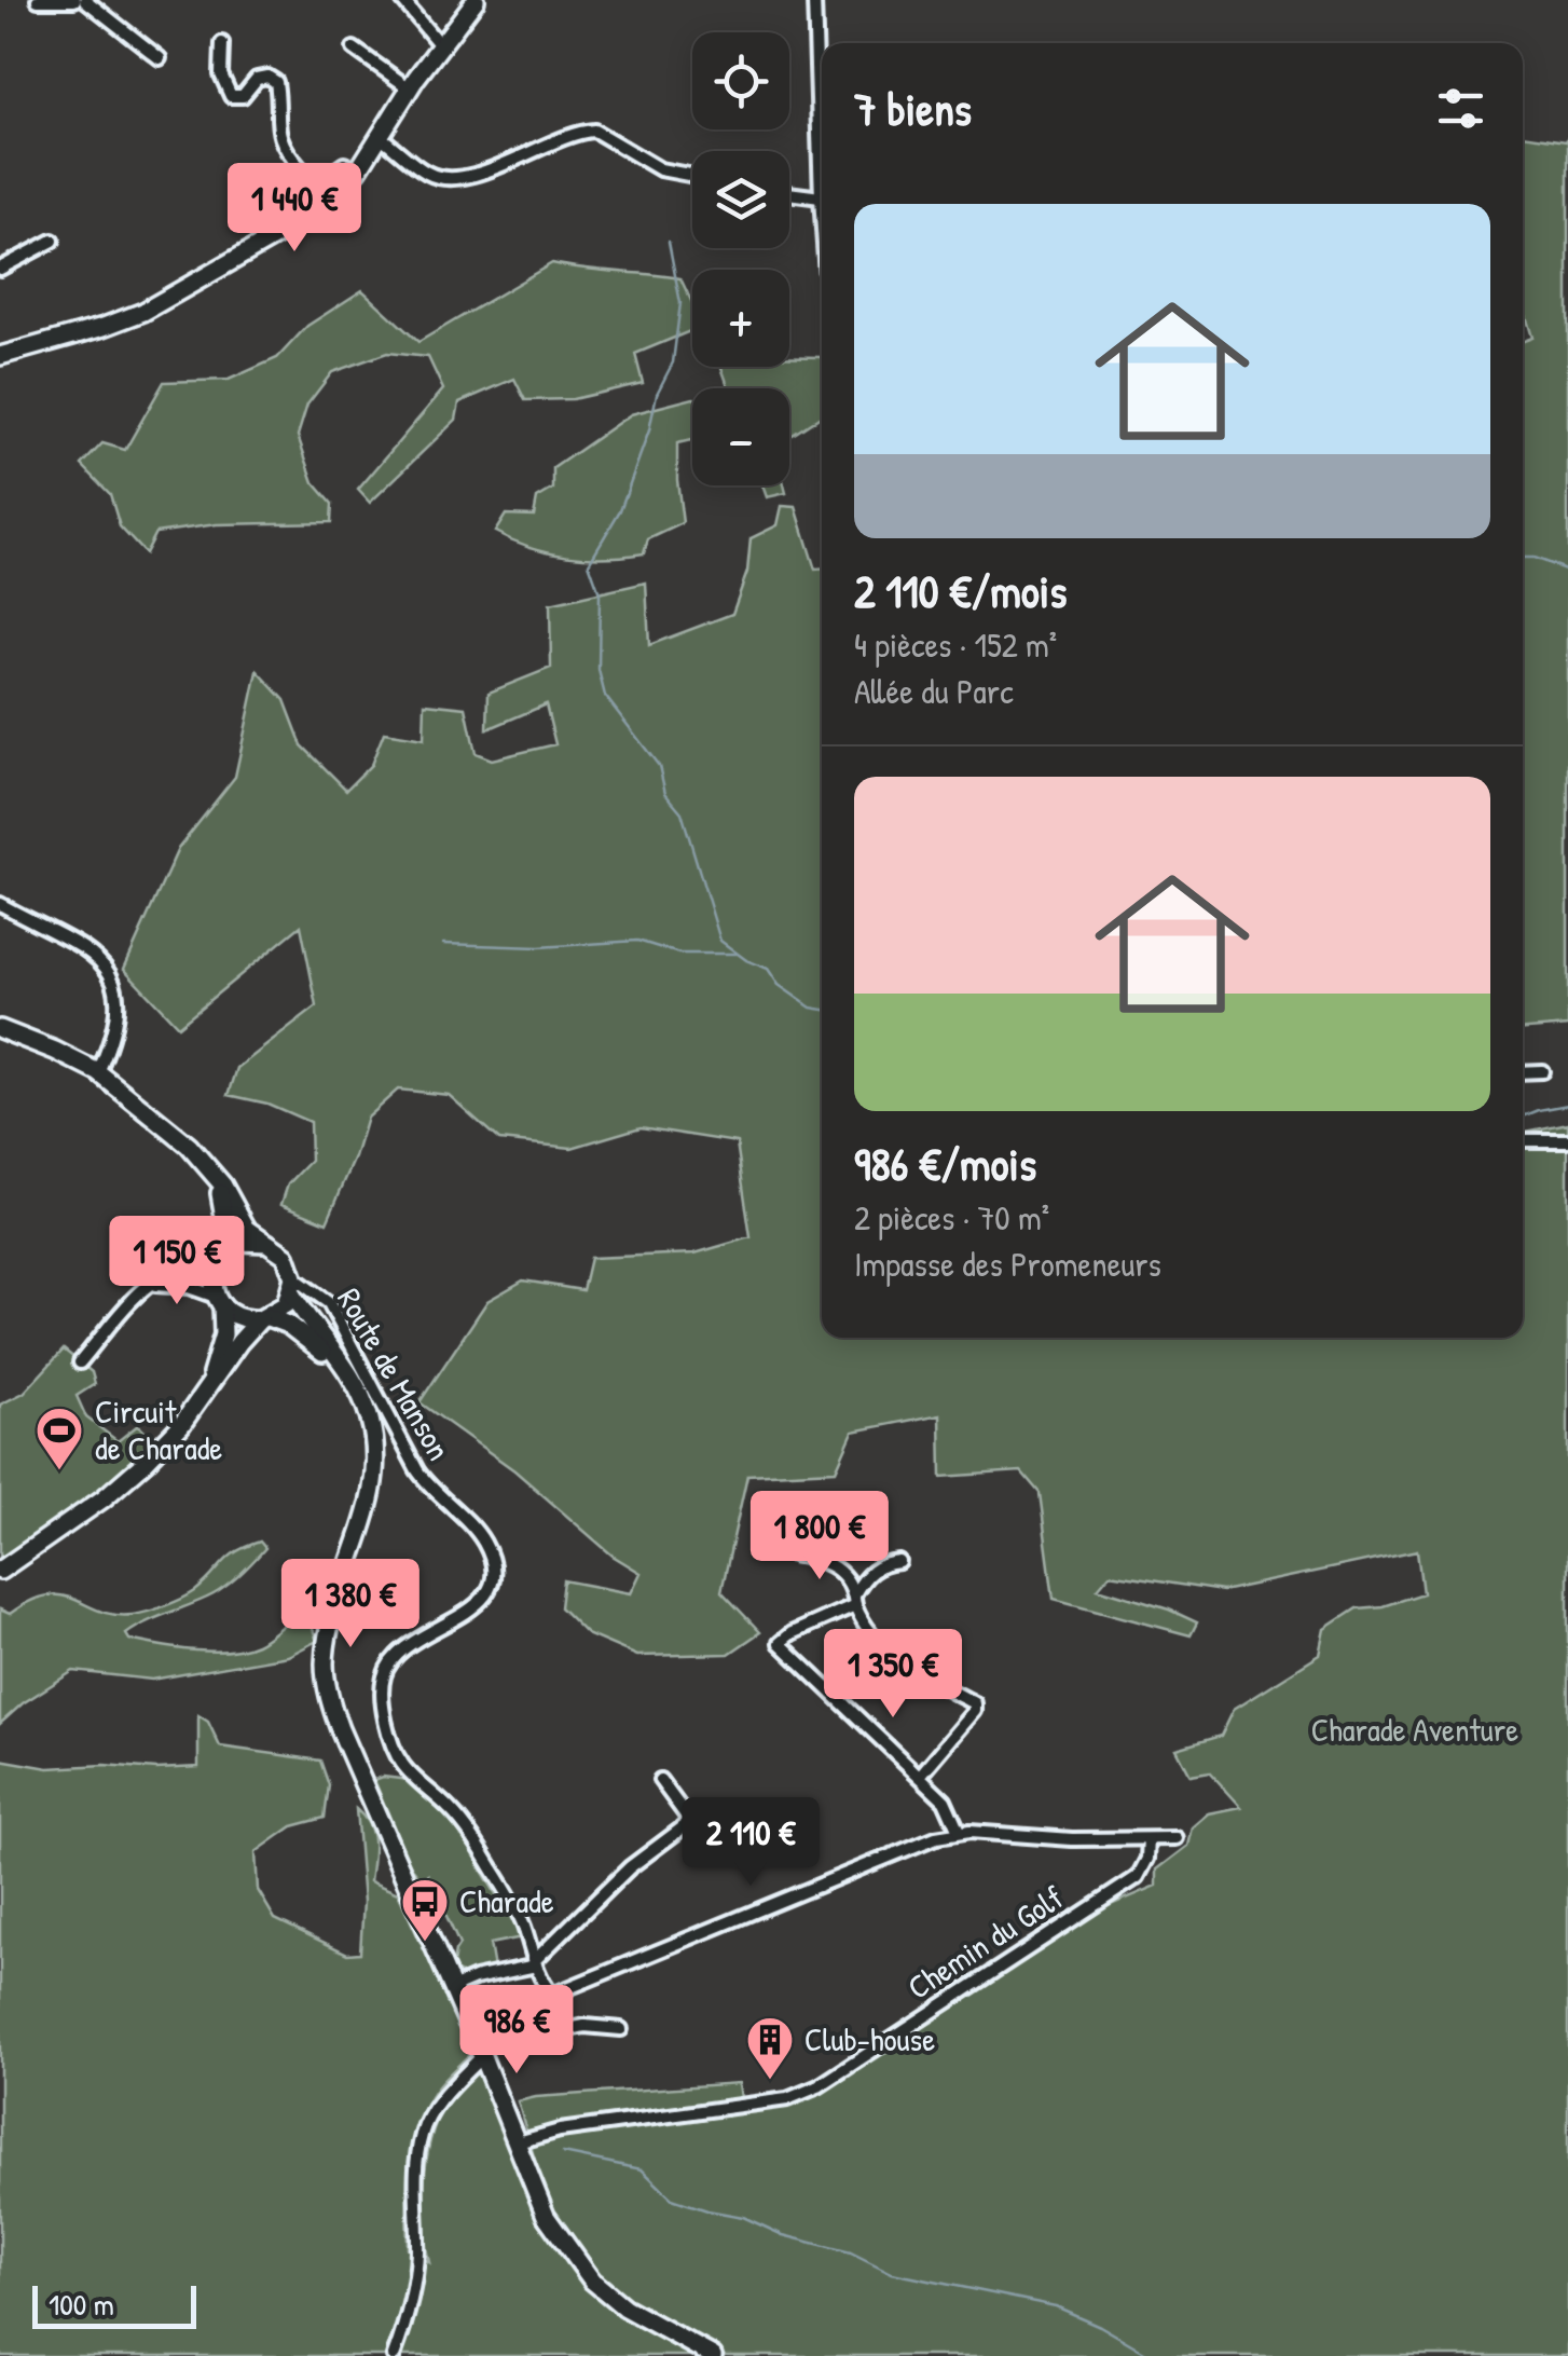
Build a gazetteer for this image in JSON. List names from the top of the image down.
{
  "streets": {
    "street": ["Route de Manson", "Chemin du Golf"]
  },
  "parks": ["Charade Aventure"],
  "places": {
    "sports": ["Circuit de Charade"],
    "bus stop": ["Charade"],
    "building": ["Club-house"]
  },
  "scale_bar": "100 m",
  "page": {
    "map_buttons": ["+", "−"],
    "heading": "7 biens",
    "price": [
      "1 440 €",
      "1 150 €",
      "1 800 €",
      "1 380 €",
      "1 350 €",
      "2 110 €",
      "986 €"
    ],
    "list": [
      {
        "name": "2 110 €/mois",
        "note": "4 pièces · 152 m² · Allée du Parc"
      },
      {
        "name": "986 €/mois",
        "note": "2 pièces · 70 m² · Impasse des Promeneurs"
      }
    ],
    "scale": "100 m"
  }
}
